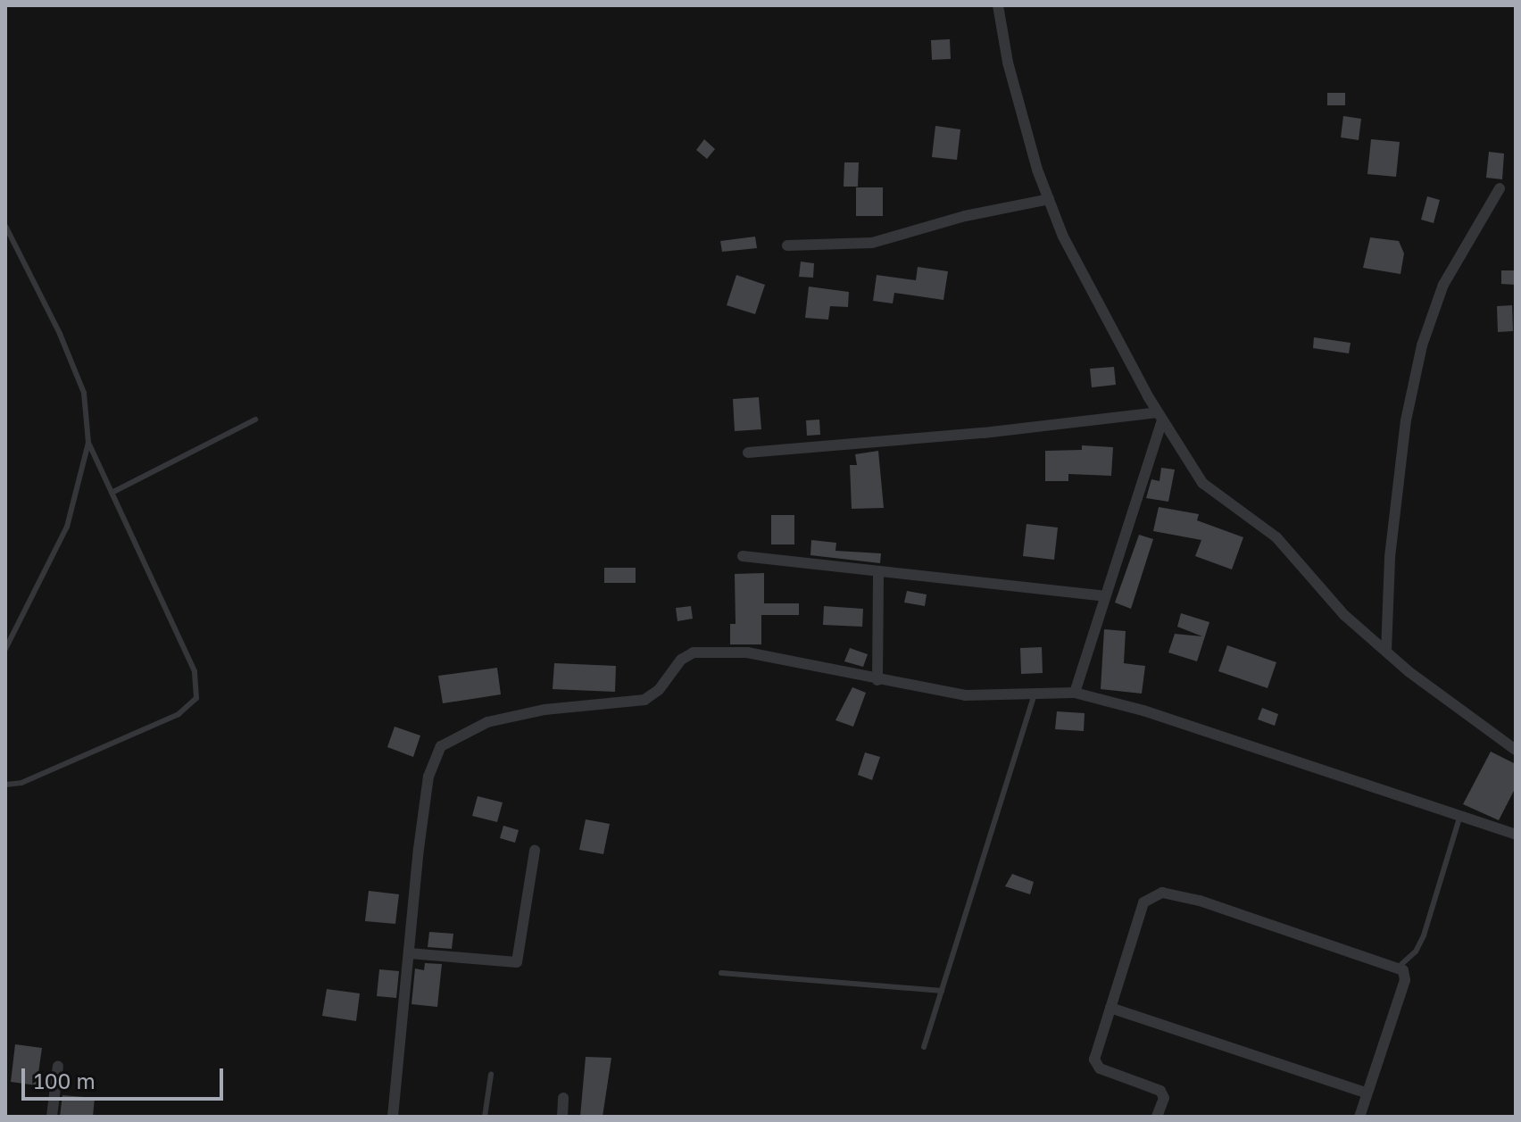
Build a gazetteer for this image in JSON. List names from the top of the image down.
{
  "scale_bar": "100 m"
}
